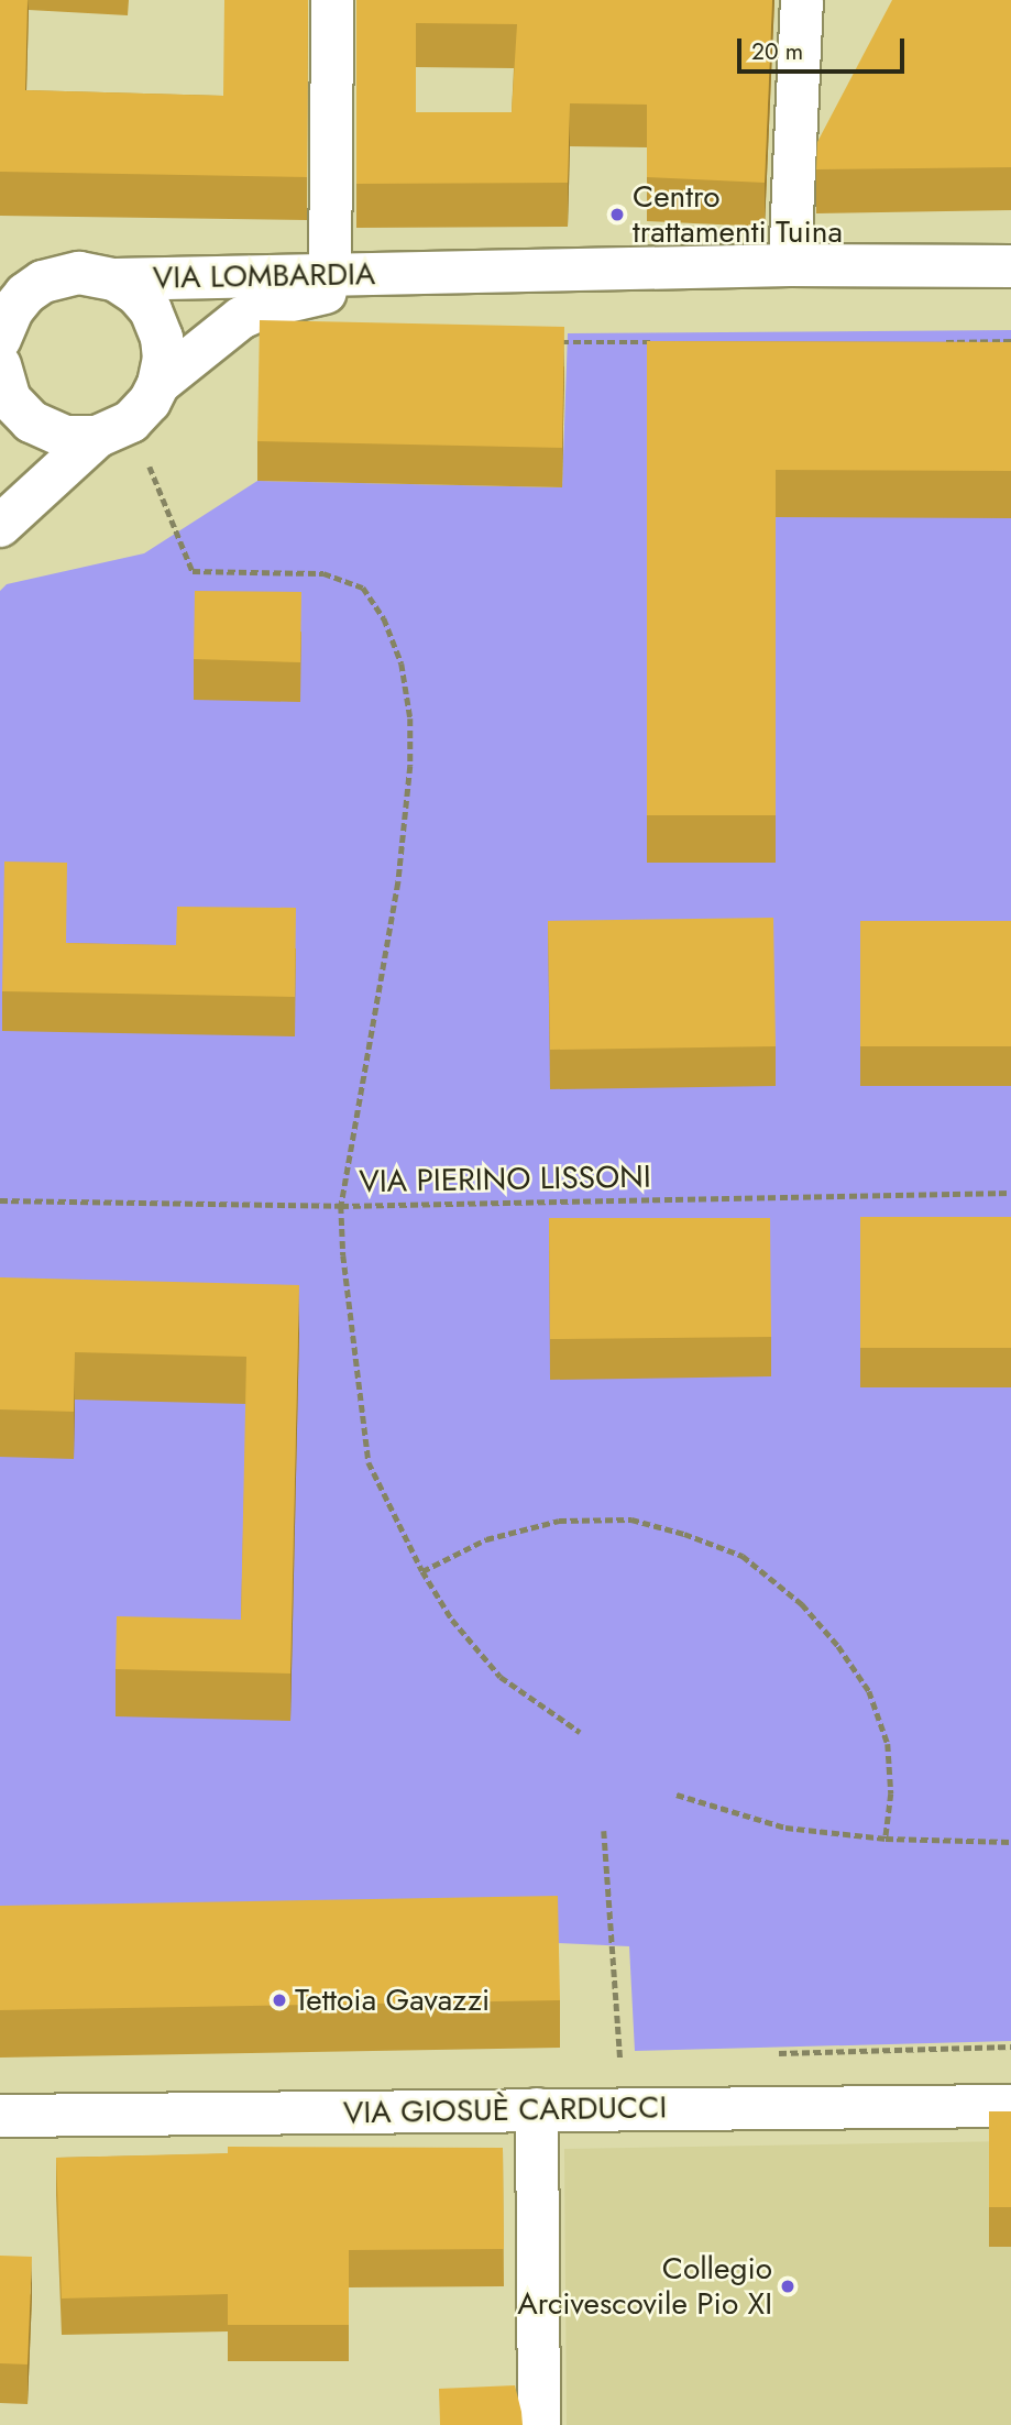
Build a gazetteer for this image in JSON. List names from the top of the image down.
{
  "streets": {
    "street": ["VIA LOMBARDIA", "VIA GIOSUÈ CARDUCCI"],
    "path": ["VIA PIERINO LISSONI"]
  },
  "places": ["Centro trattamenti Tuina", "Tettoia Gavazzi", "Collegio Arcivescovile Pio XI"],
  "scale_bar": "20 m"
}
